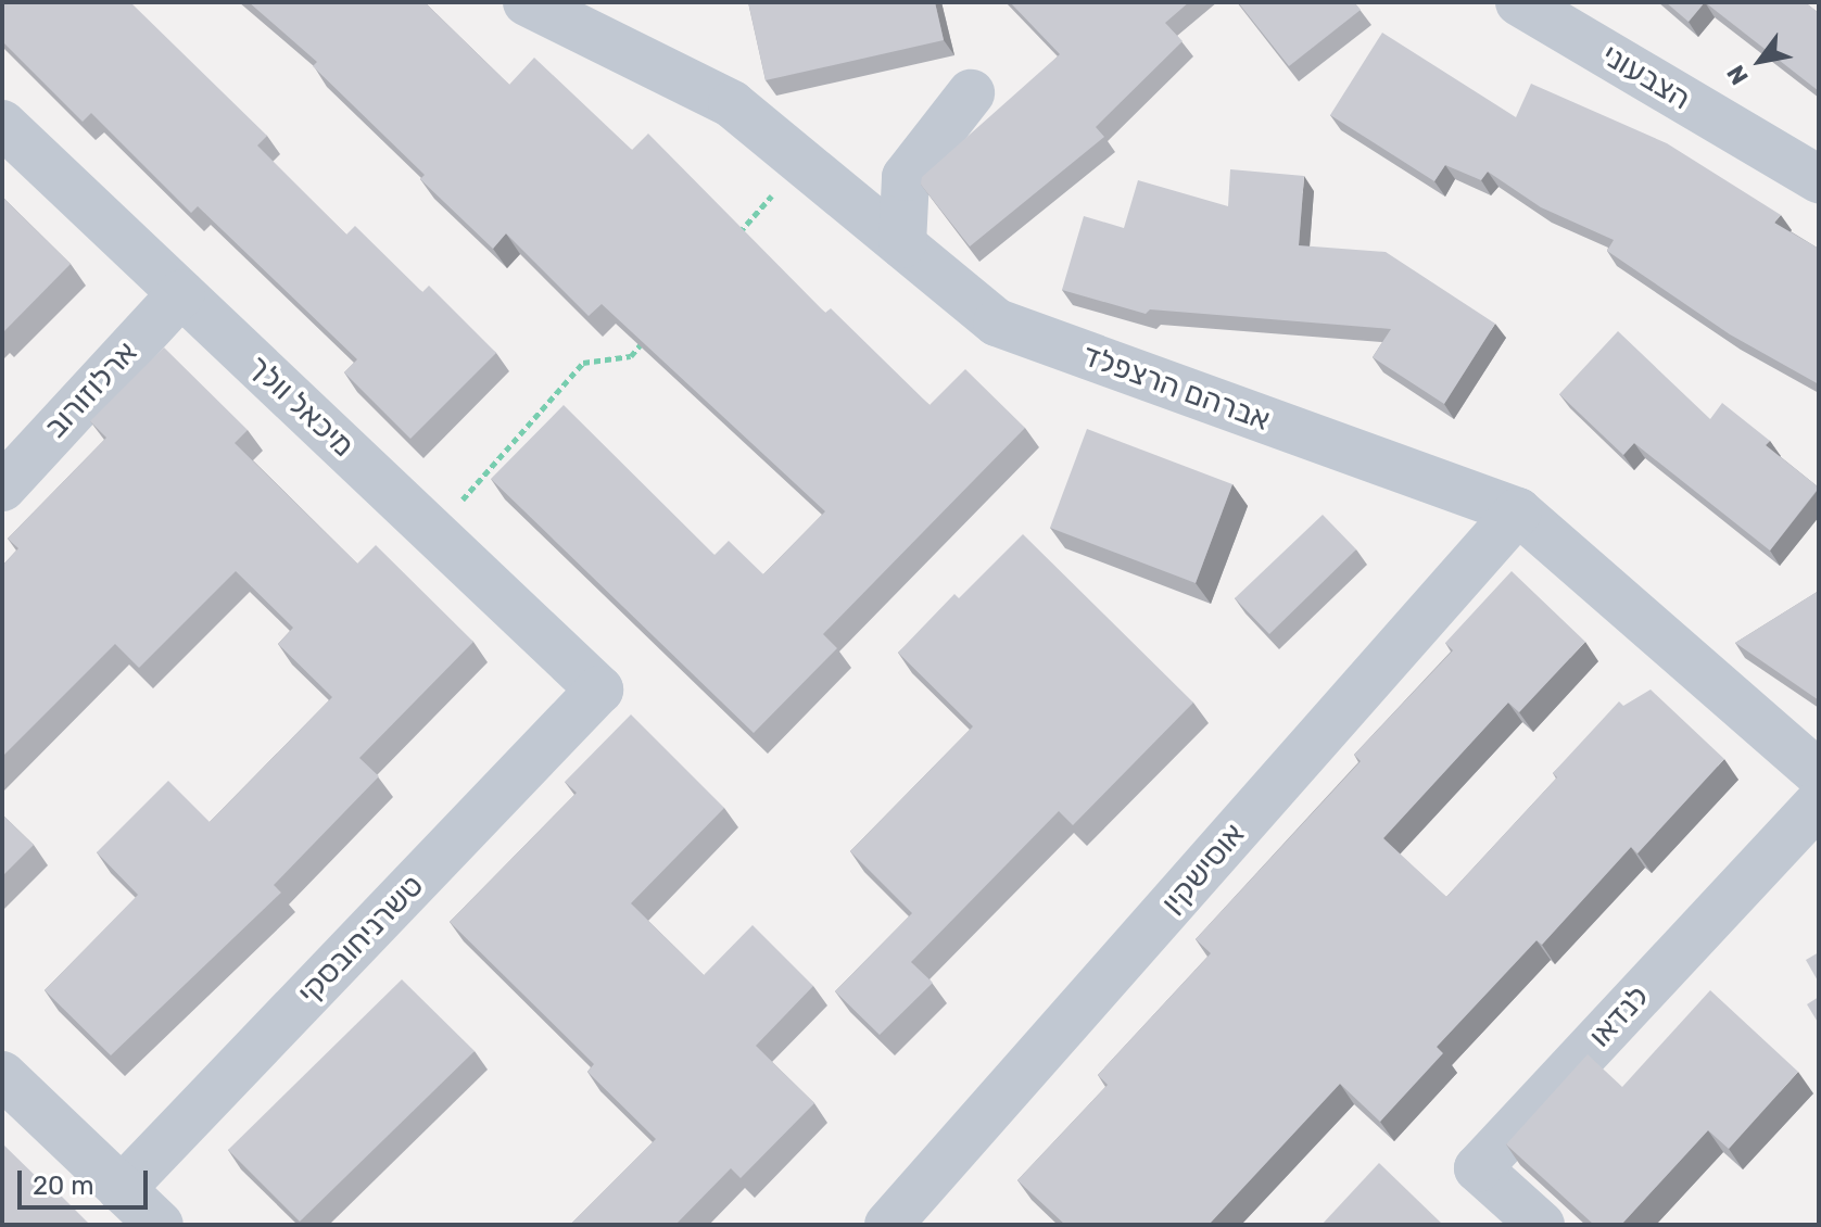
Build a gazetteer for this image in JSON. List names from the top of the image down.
{
  "streets": {
    "street": [
      "הצבעוני",
      "אברהם הרצפלד",
      "ארלוזורוב",
      "מיכאל וולך",
      "אוסישקין",
      "טשרניחובסקי",
      "לנדאו"
    ]
  },
  "crossings": [
    ["אברהם הרצפלד", "אוסישקין"],
    ["ארלוזורוב", "מיכאל וולך"],
    ["מיכאל וולך", "טשרניחובסקי"]
  ],
  "scale_bar": "20 m",
  "north": "bottom left"
}
